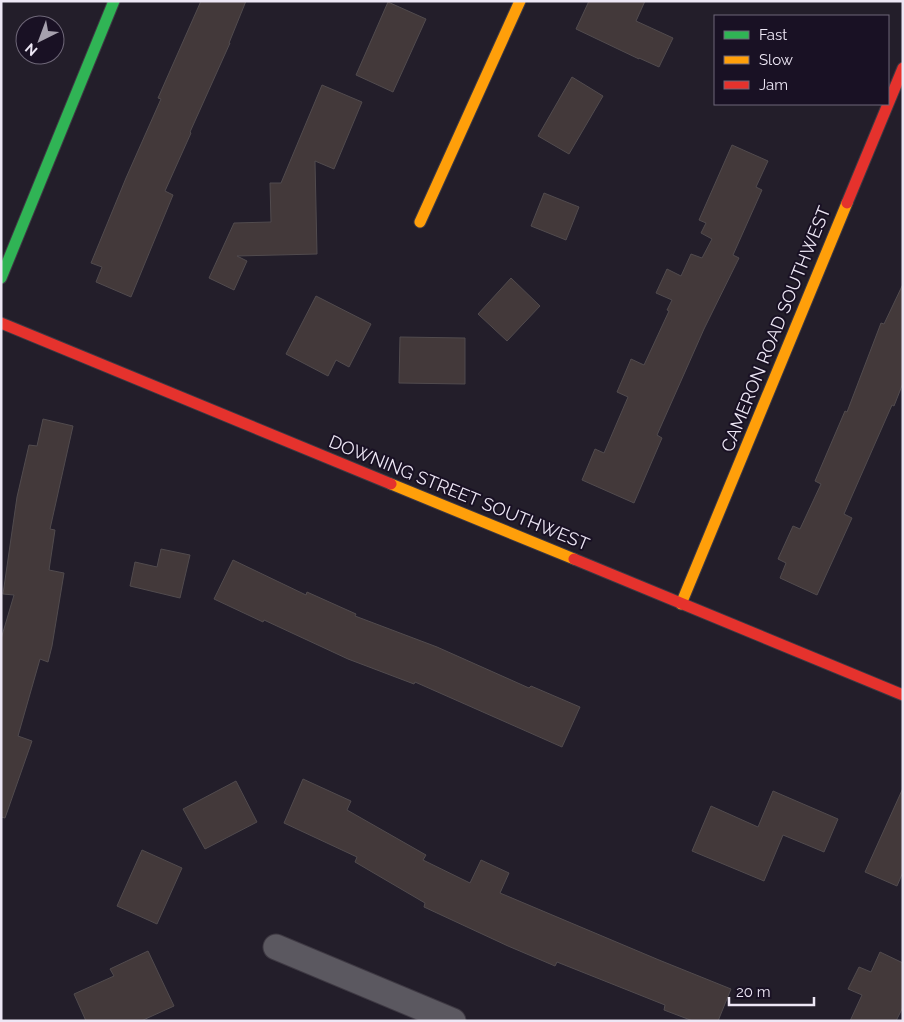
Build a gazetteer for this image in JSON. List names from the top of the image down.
{
  "streets": {
    "street": ["CAMERON ROAD SOUTHWEST", "DOWNING STREET SOUTHWEST"]
  },
  "crossings": [
    ["CAMERON ROAD SOUTHWEST", "DOWNING STREET SOUTHWEST"]
  ],
  "legend": ["Fast", "Slow", "Jam"],
  "scale_bar": "20 m",
  "north": "bottom left"
}
